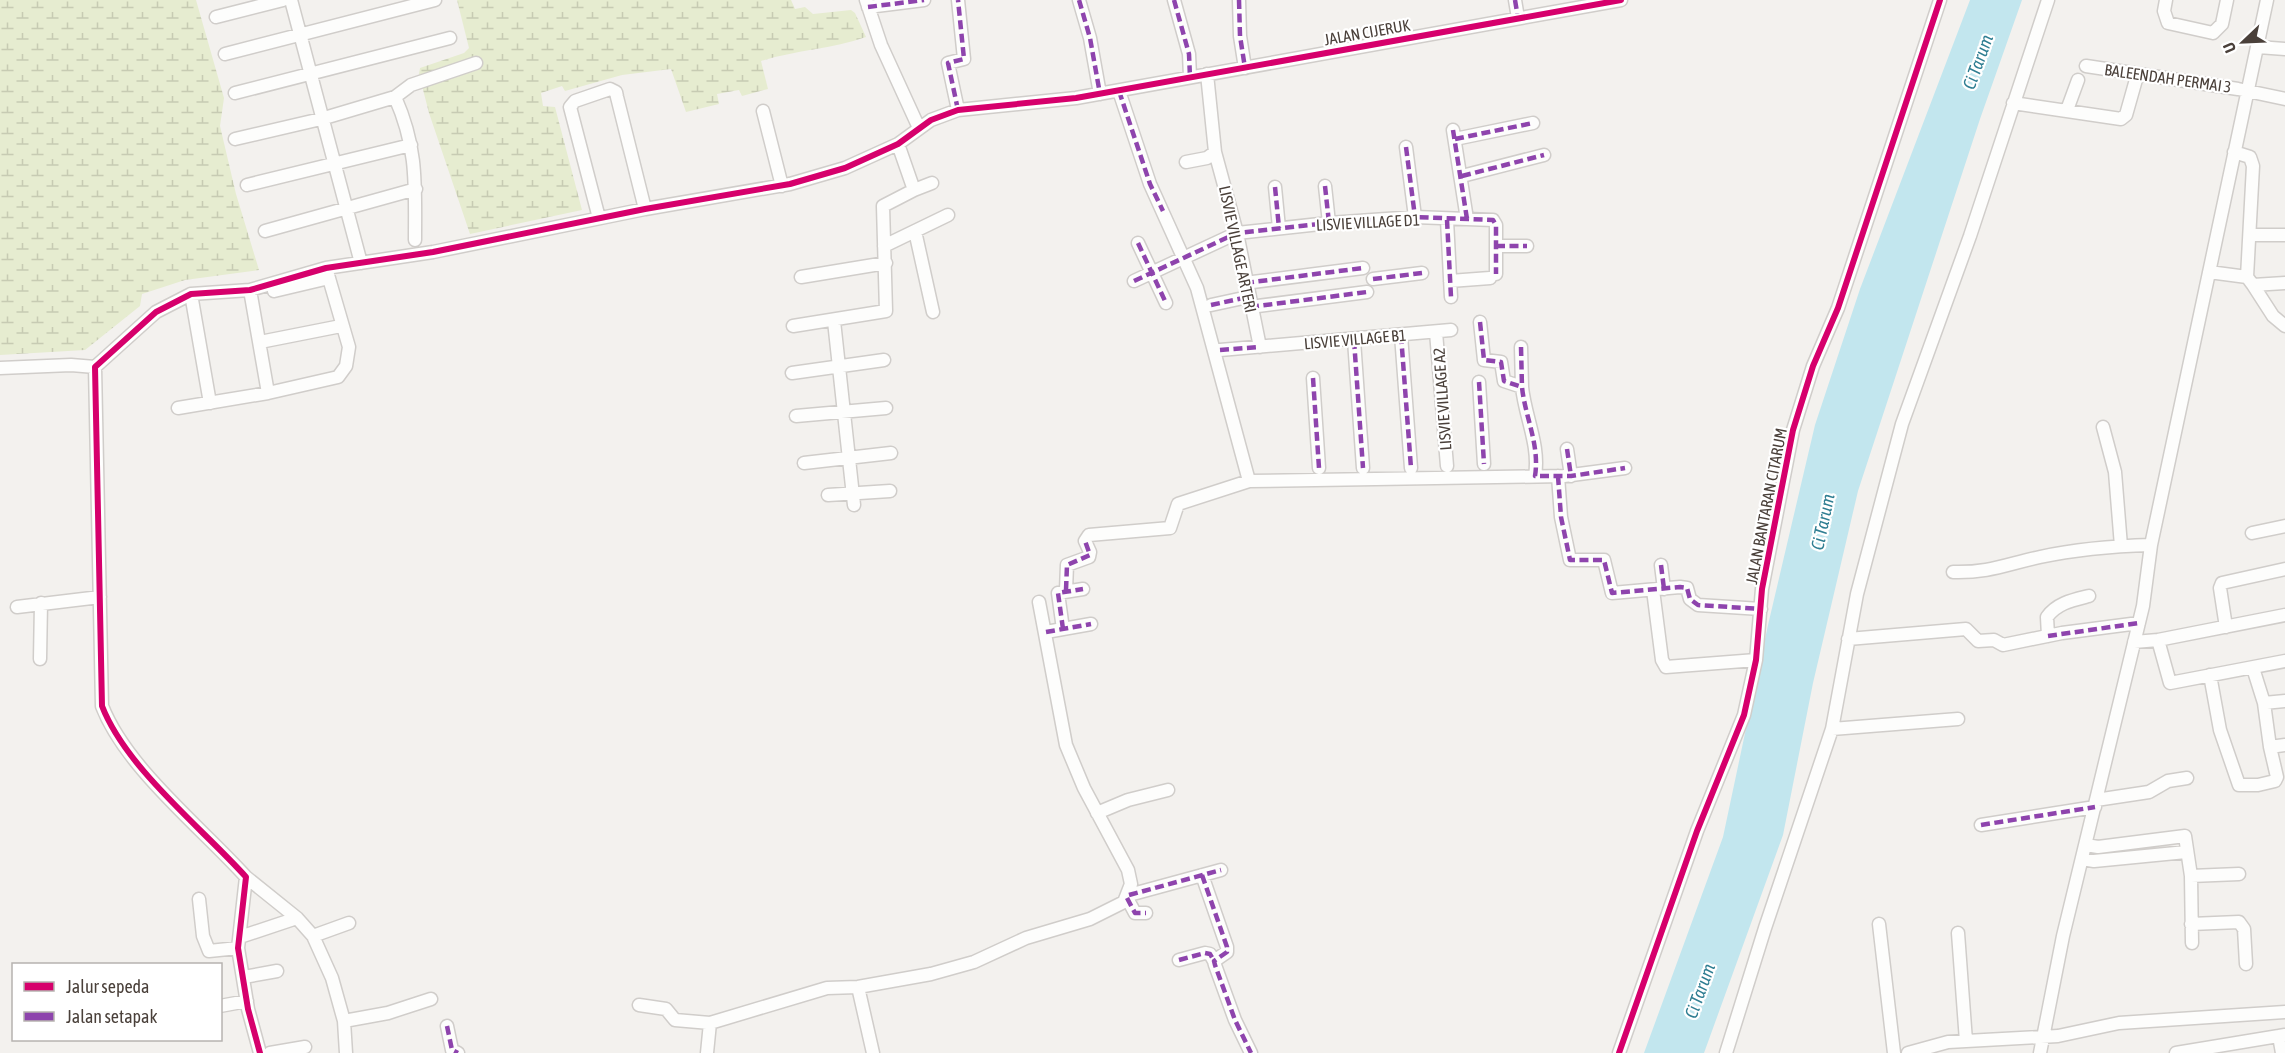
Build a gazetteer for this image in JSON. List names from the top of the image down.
{
  "streets": {
    "street": [
      "JALAN CIJERUK",
      "BALEENDAH PERMAI 3",
      "LISVIE VILLAGE D1",
      "LISVIE VILLAGE ARTERI",
      "LISVIE VILLAGE B1",
      "LISVIE VILLAGE A2",
      "JALAN BANTARAN CITARUM"
    ]
  },
  "crossings": [
    ["JALAN CIJERUK", "LISVIE VILLAGE ARTERI"],
    ["LISVIE VILLAGE D1", "LISVIE VILLAGE ARTERI"],
    ["LISVIE VILLAGE ARTERI", "LISVIE VILLAGE B1"],
    ["LISVIE VILLAGE B1", "LISVIE VILLAGE A2"]
  ],
  "water": ["Ci Tarum"],
  "legend": ["Jalur sepeda", "Jalan setapak"],
  "north": "bottom left"
}
